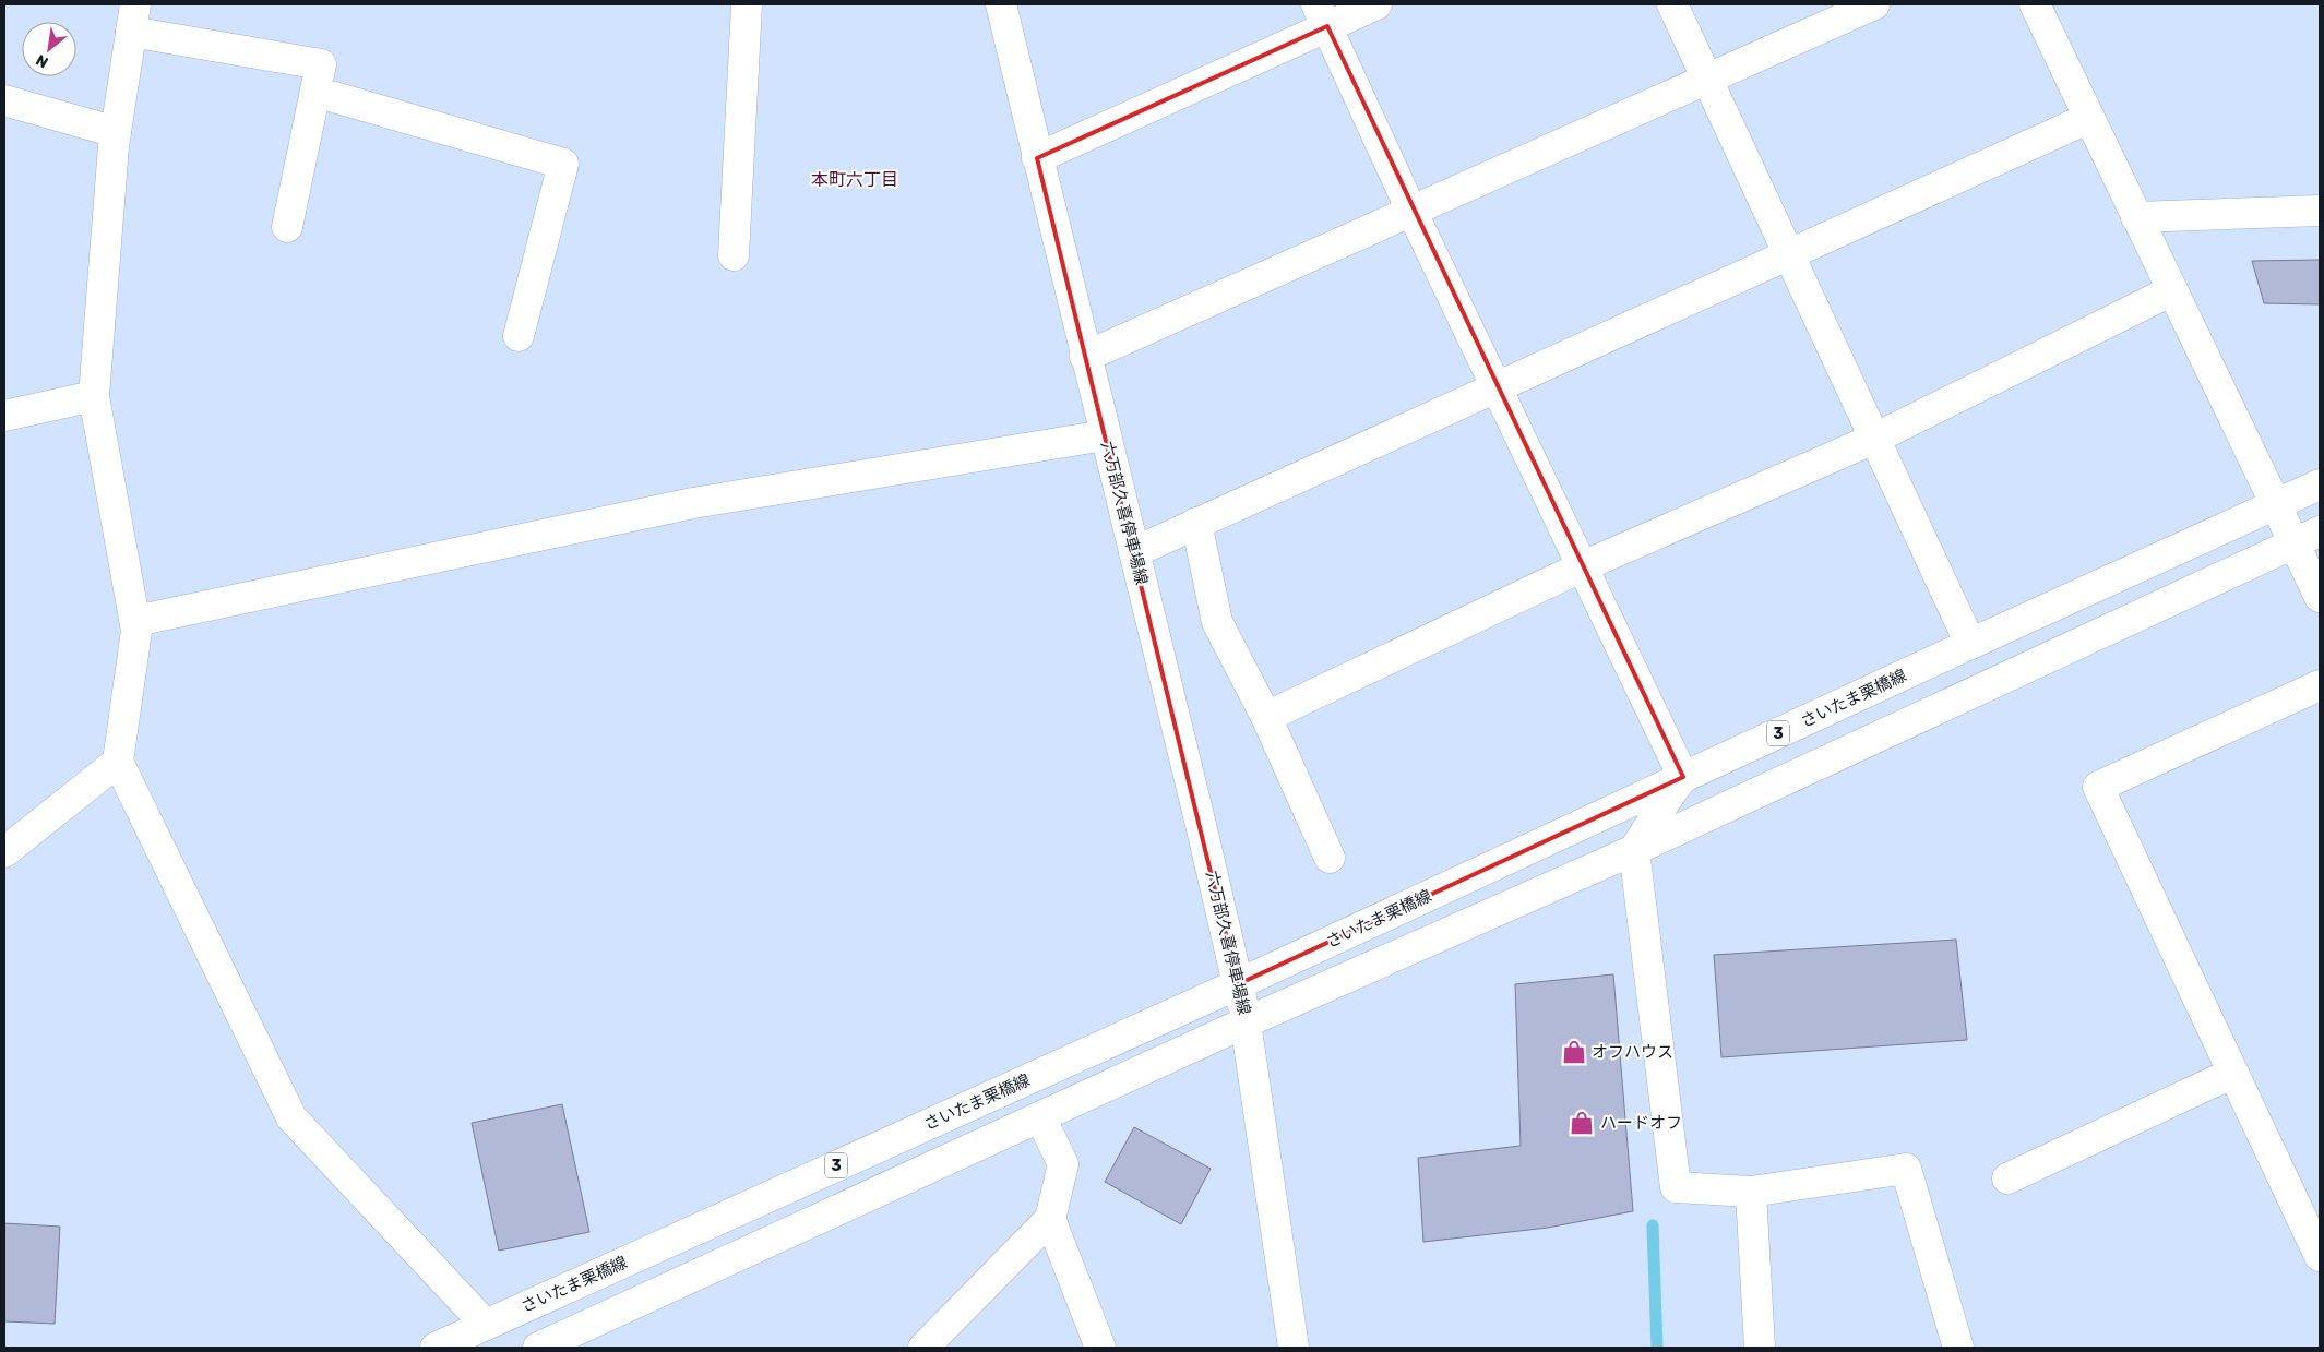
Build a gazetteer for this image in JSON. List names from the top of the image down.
{
  "streets": {
    "street": ["六万部久喜停車場線", "さいたま栗橋線", "3"]
  },
  "crossings": [
    ["六万部久喜停車場線", "さいたま栗橋線"]
  ],
  "districts": ["本町六丁目"],
  "places": {
    "shop": ["オフハウス", "ハードオフ"]
  },
  "north": "bottom left"
}
